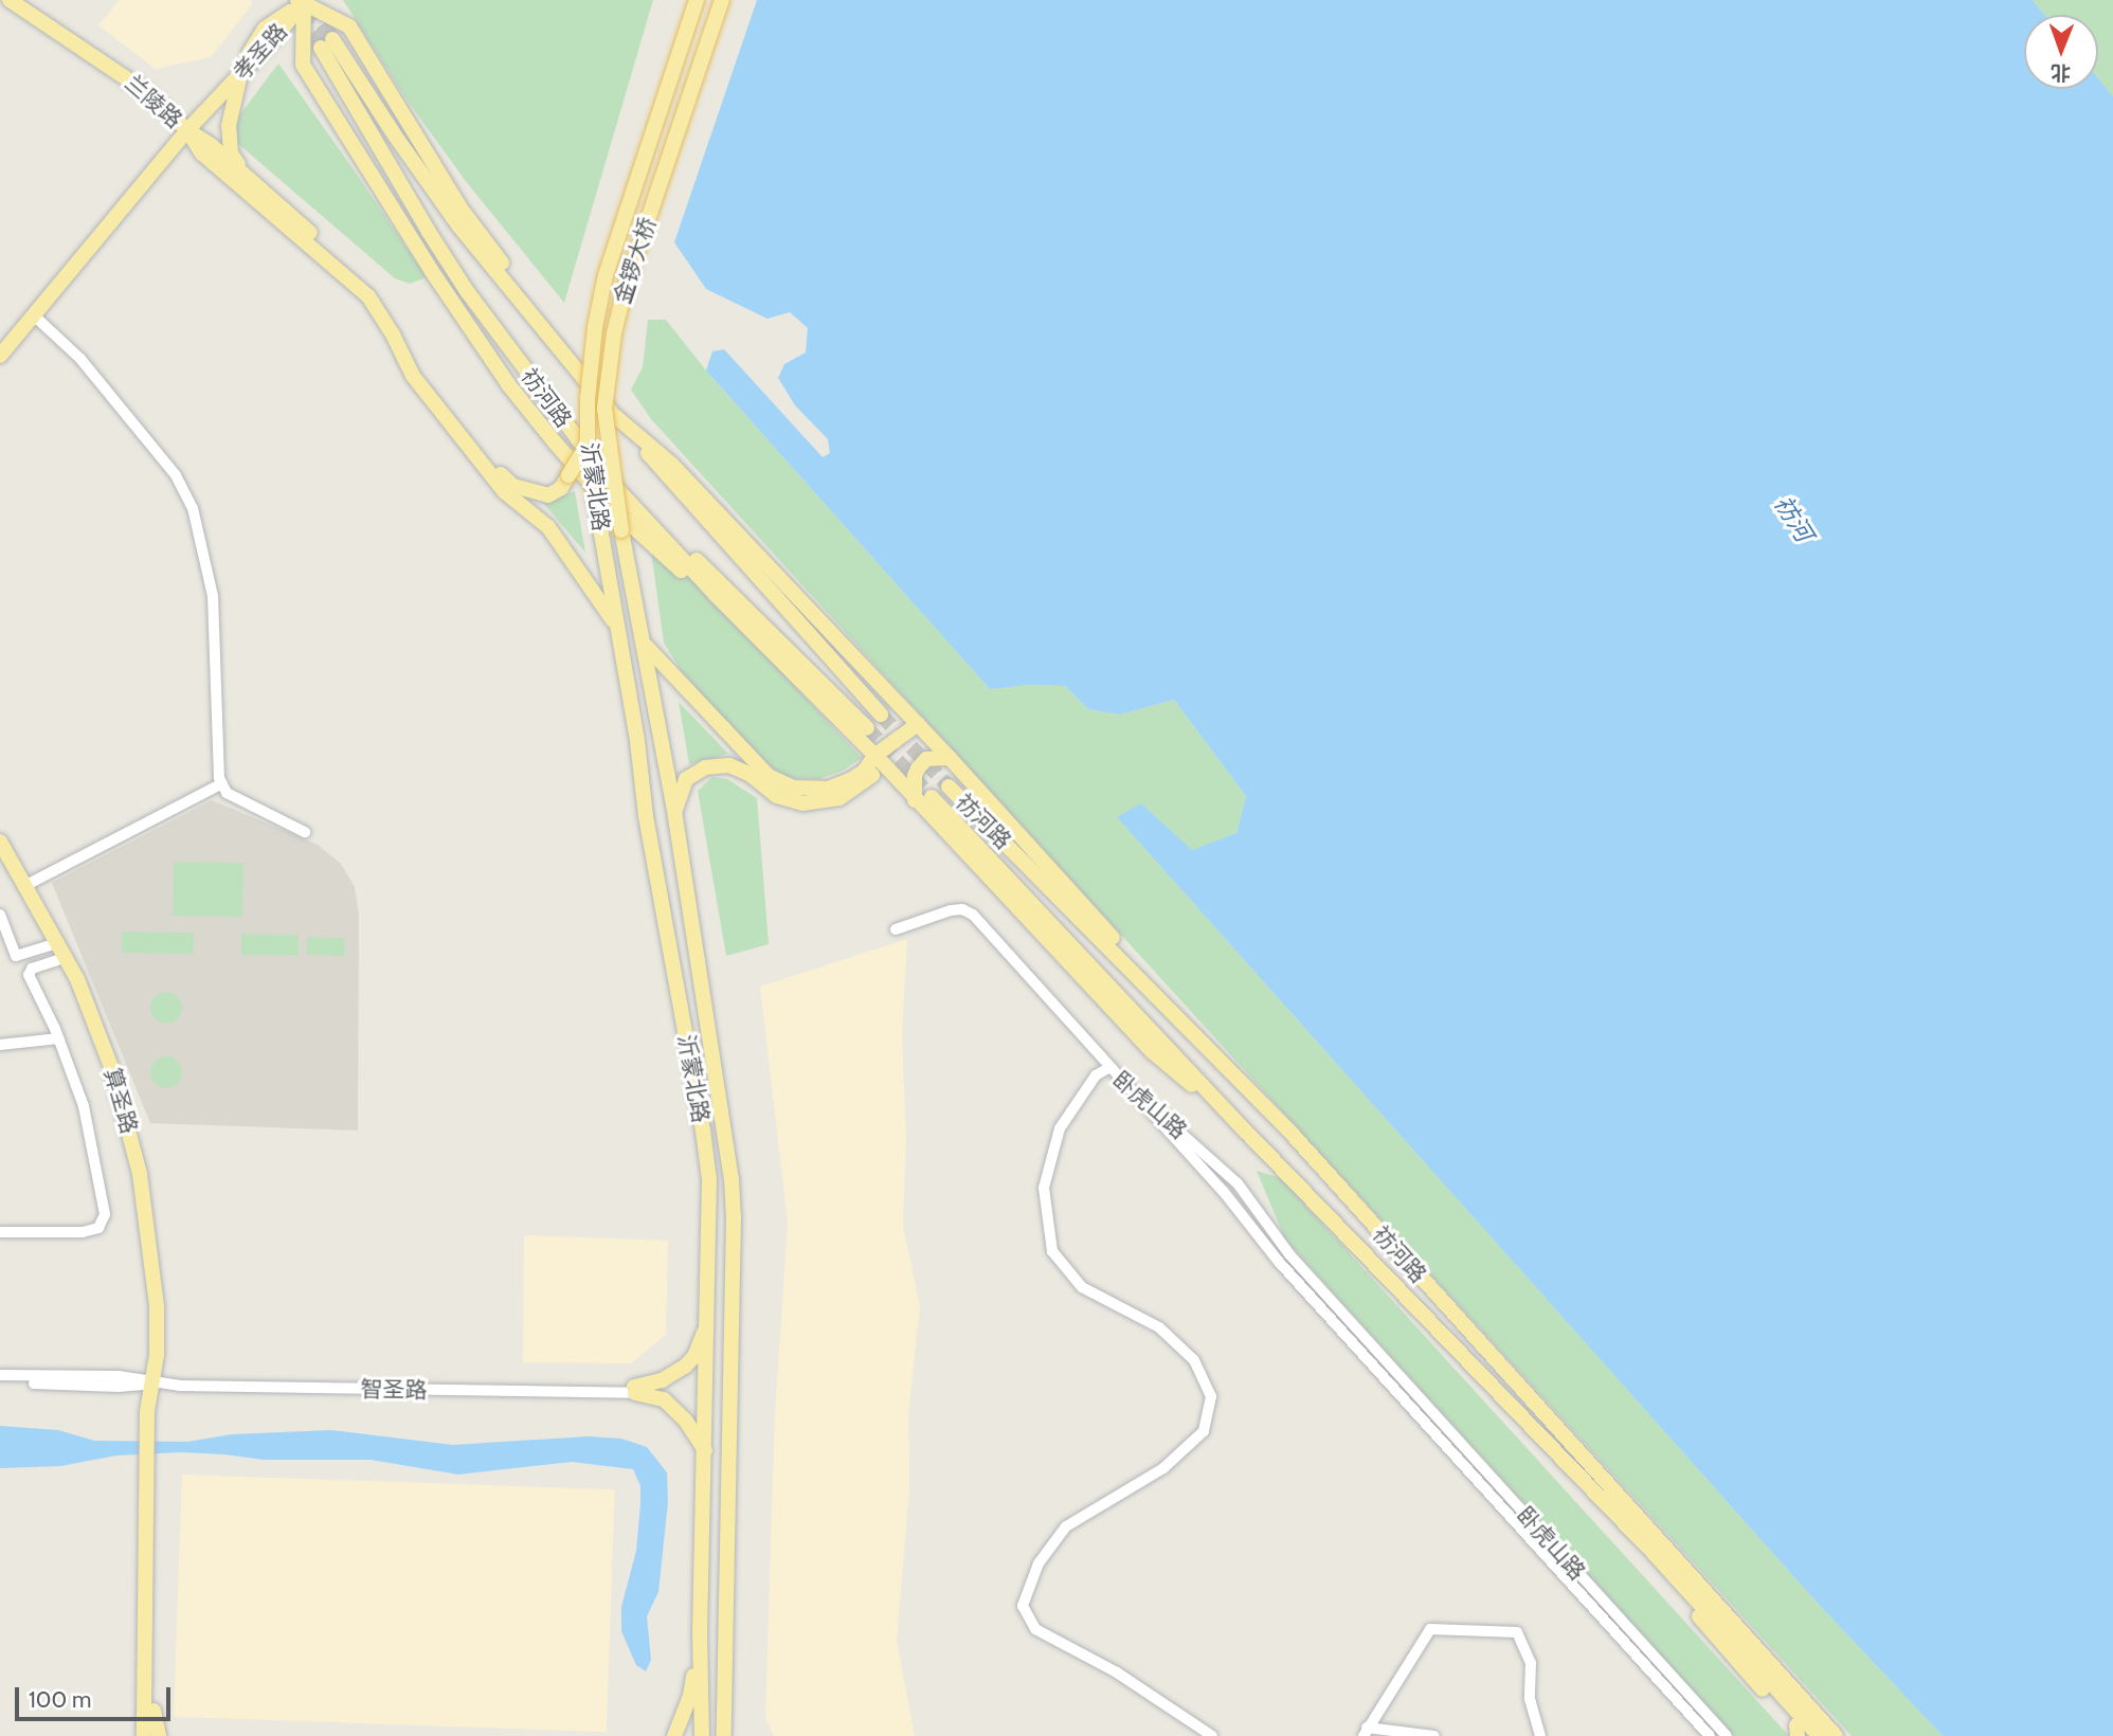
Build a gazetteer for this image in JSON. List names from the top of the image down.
{
  "streets": {
    "main road": [
      "孝圣路",
      "兰陵路",
      "金锣大桥",
      "祊河路",
      "沂蒙北路",
      "算圣路"
    ],
    "street": ["卧虎山路", "智圣路"]
  },
  "crossings": [
    ["孝圣路", "兰陵路"],
    ["孝圣路", "祊河路"],
    ["金锣大桥", "沂蒙北路"],
    ["算圣路", "智圣路"]
  ],
  "water": ["祊河"],
  "scale_bar": "100 m",
  "north": "bottom"
}
